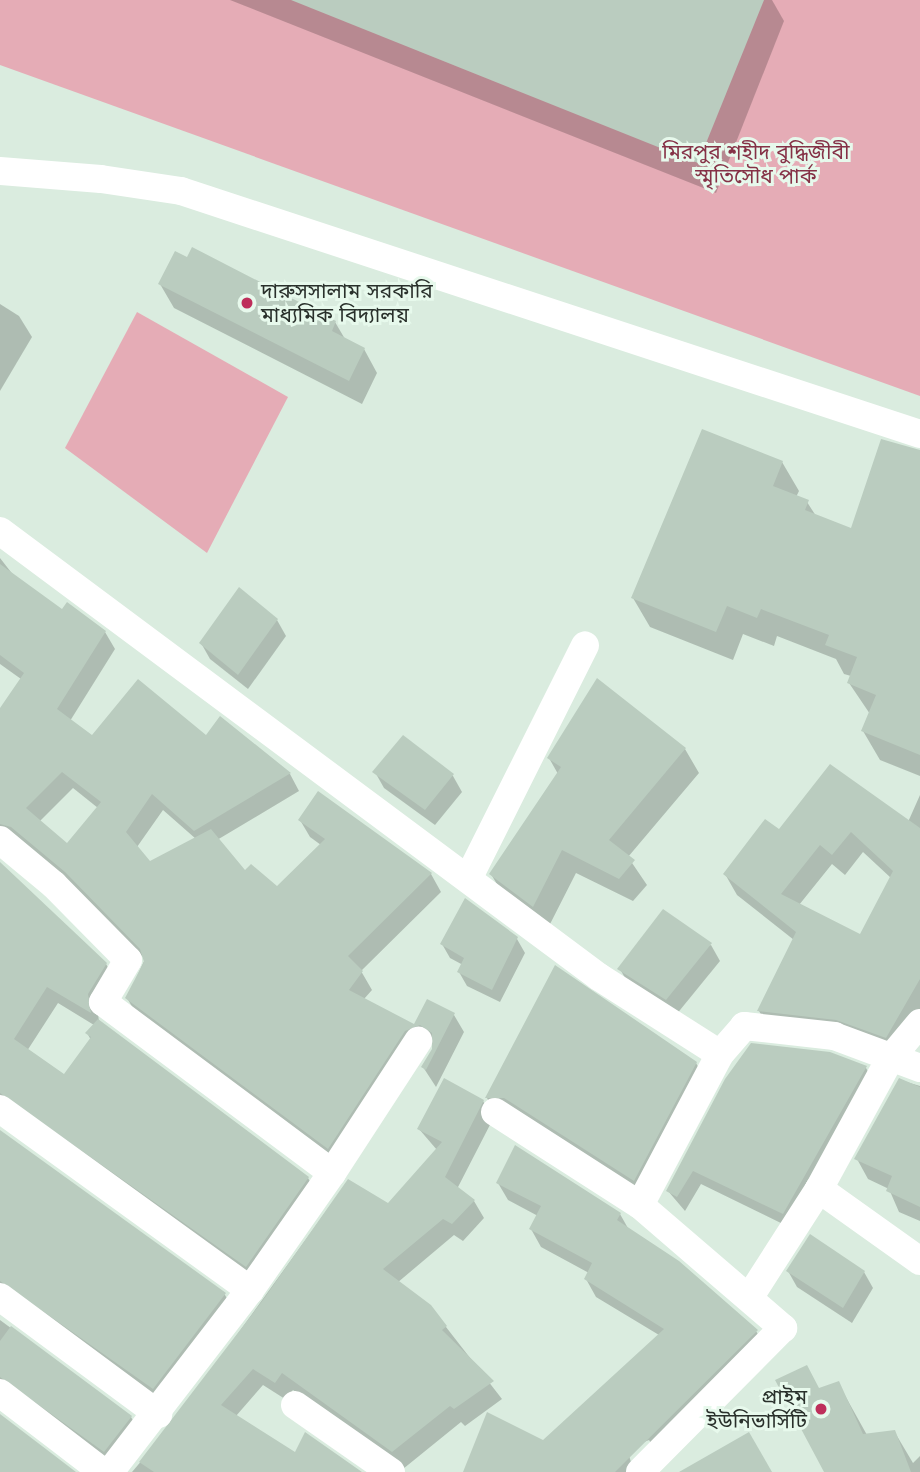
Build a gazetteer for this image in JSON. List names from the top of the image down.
{
  "parks": ["মিরপুর শহীদ বুদ্ধিজীবী স্মৃতিসৌধ পার্ক"],
  "places": ["দারুসসালাম সরকারি মাধ্যমিক বিদ্যালয়", "প্রাইম ইউনিভার্সিটি"]
}
